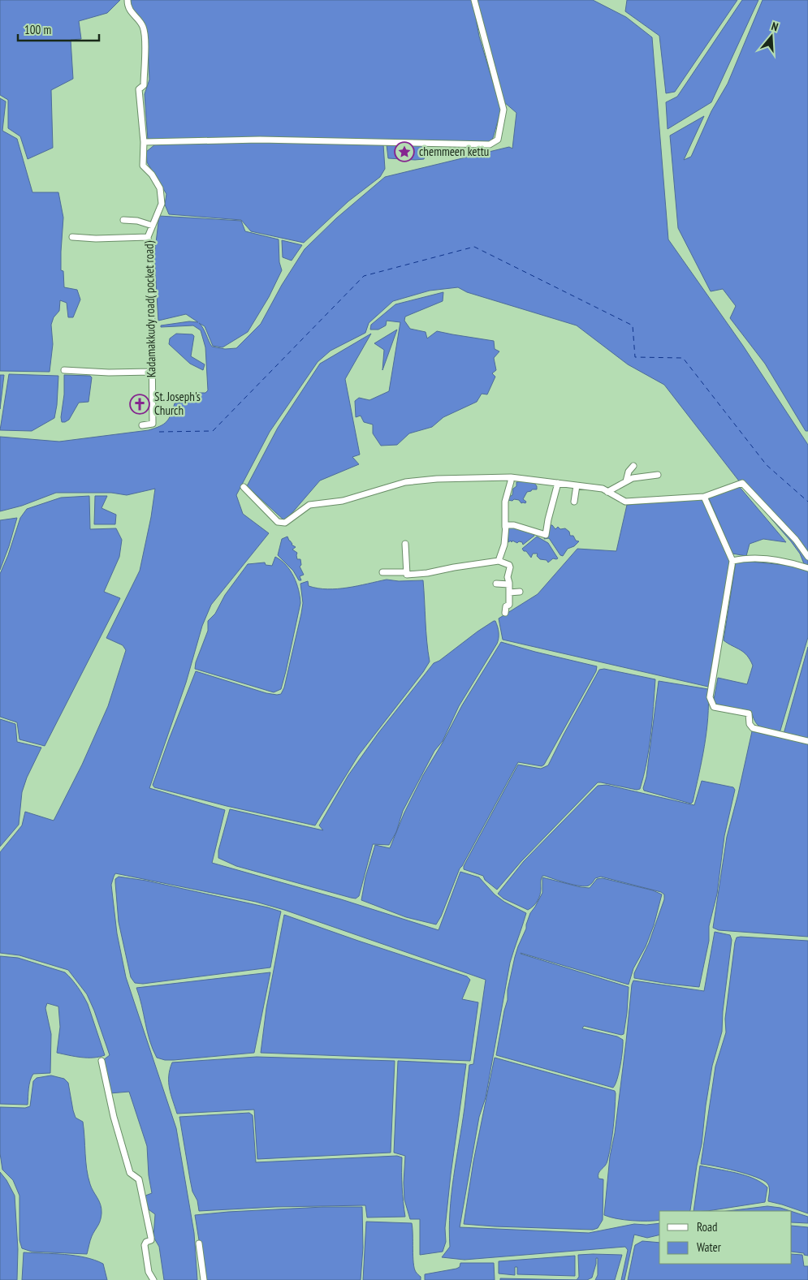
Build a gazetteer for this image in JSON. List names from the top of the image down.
{
  "streets": {
    "street": ["Kadamakkudy road( pocket road)"]
  },
  "places": {
    "place": ["chemmeen kettu"],
    "church": ["St. Joseph's Church"]
  },
  "legend": ["Road", "Water"],
  "scale_bar": "100 m",
  "north": "top"
}
